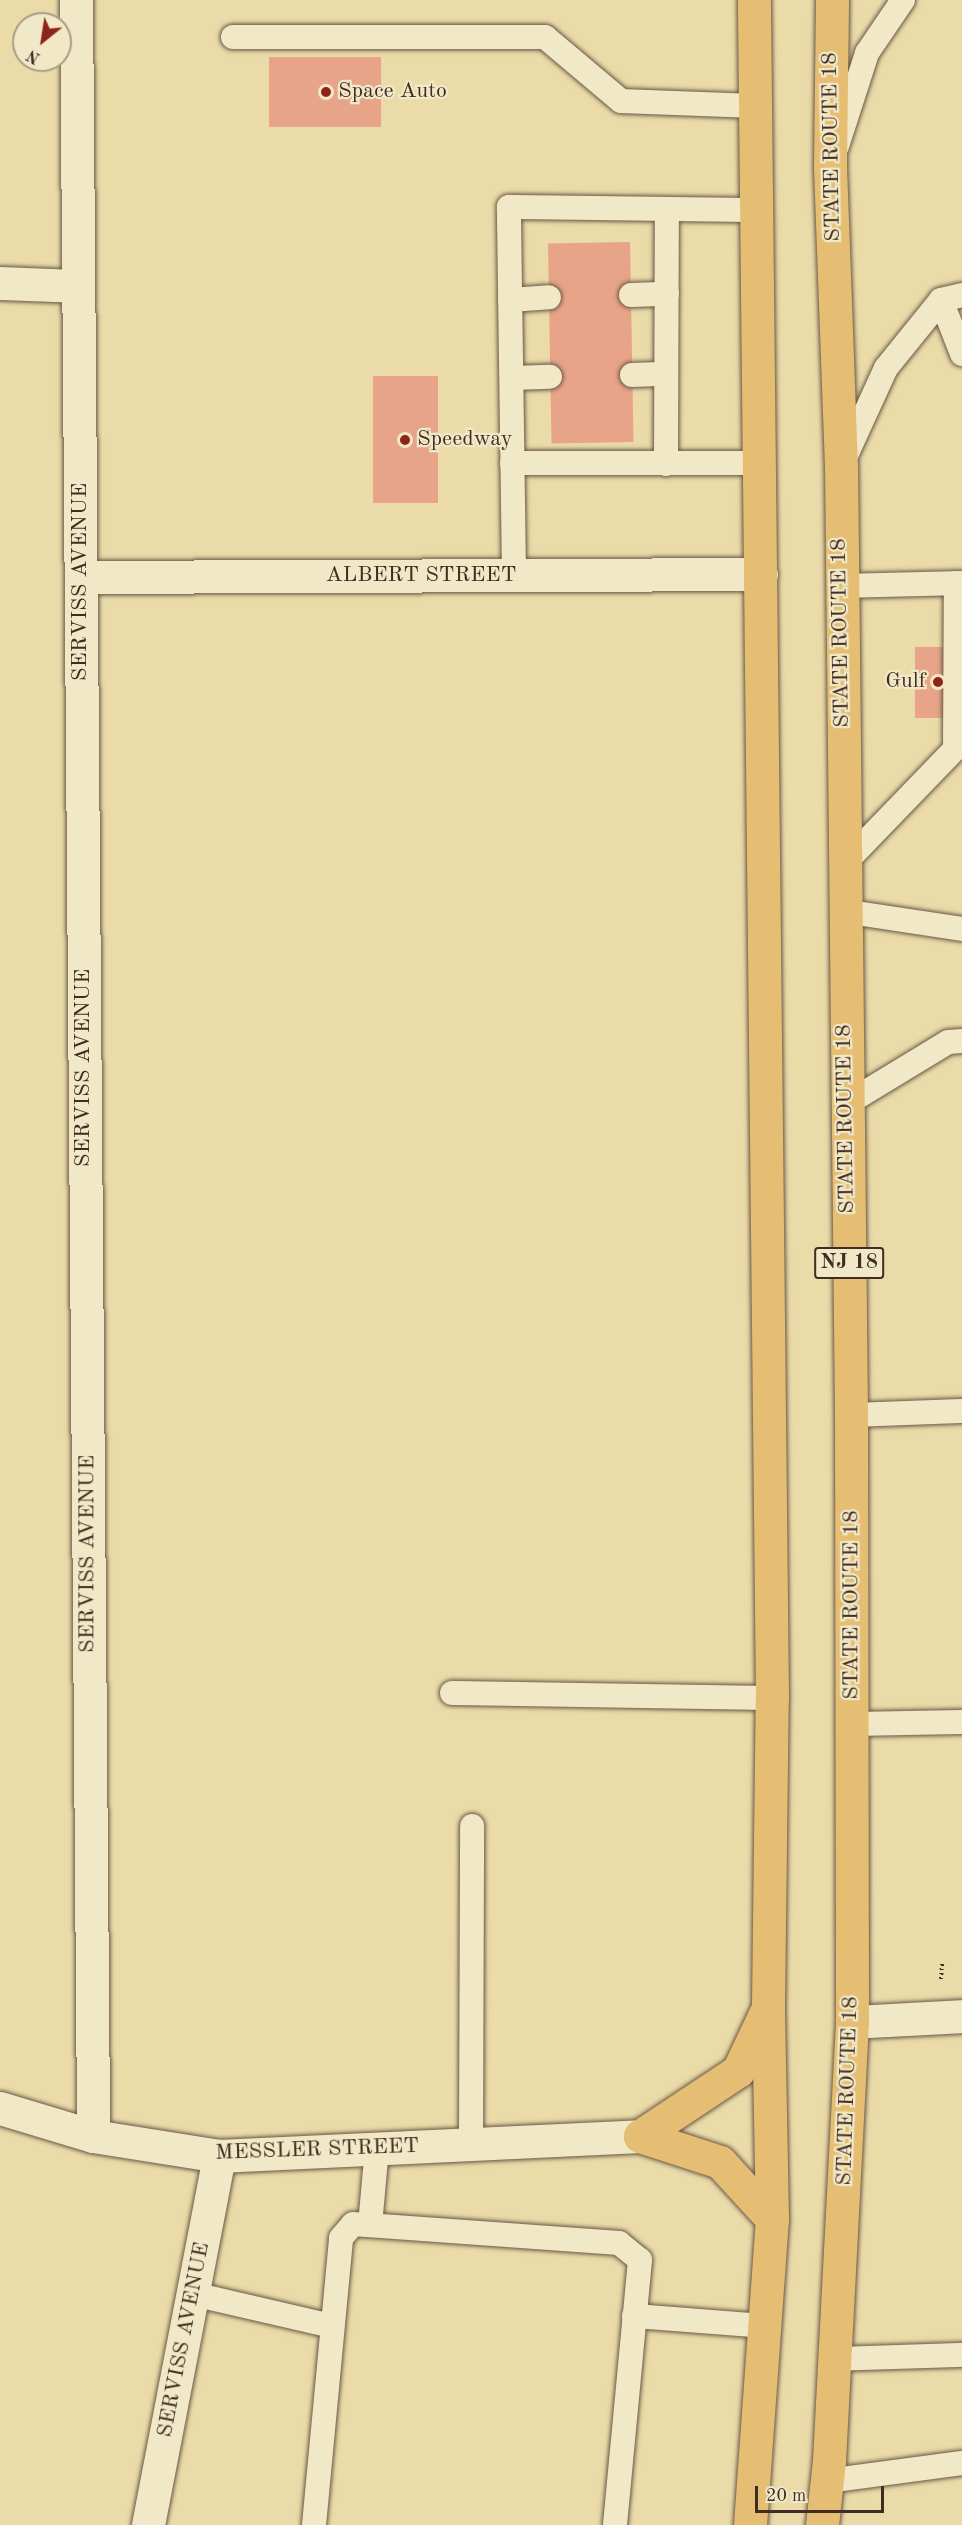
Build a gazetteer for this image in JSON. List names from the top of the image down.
{
  "streets": {
    "highway": ["STATE ROUTE 18", "NJ 18"],
    "street": ["ALBERT STREET", "SERVISS AVENUE", "MESSLER STREET"]
  },
  "crossings": [
    ["ALBERT STREET", "SERVISS AVENUE"],
    ["SERVISS AVENUE", "MESSLER STREET"]
  ],
  "places": ["Space Auto", "Speedway", "Gulf"],
  "scale_bar": "20 m",
  "north": "bottom left"
}
